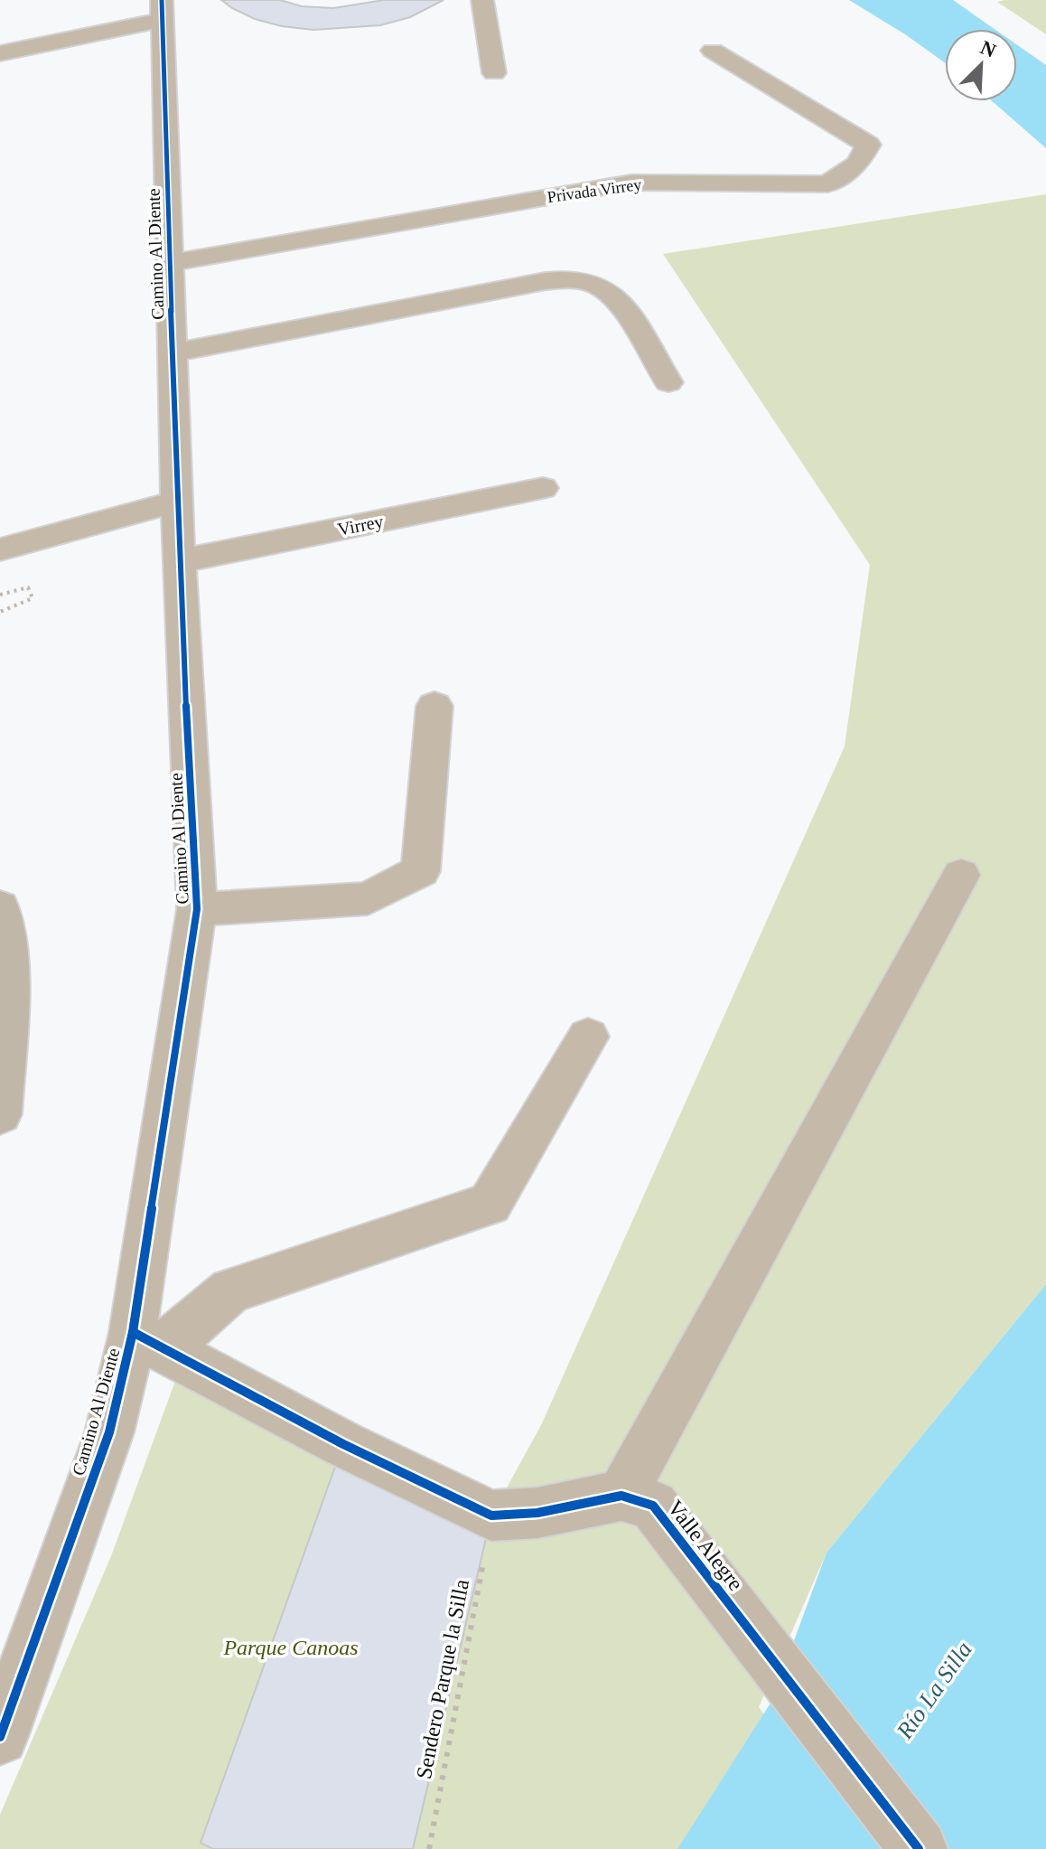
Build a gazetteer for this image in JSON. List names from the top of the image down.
{
  "streets": {
    "street": [
      "Privada Virrey",
      "Camino Al Diente",
      "Virrey",
      "Valle Alegre"
    ],
    "path": ["Sendero Parque la Silla"]
  },
  "crossings": [
    ["Privada Virrey", "Camino Al Diente"],
    ["Camino Al Diente", "Virrey"]
  ],
  "water": ["Río La Silla"],
  "parks": ["Parque Canoas"],
  "north": "top right"
}
